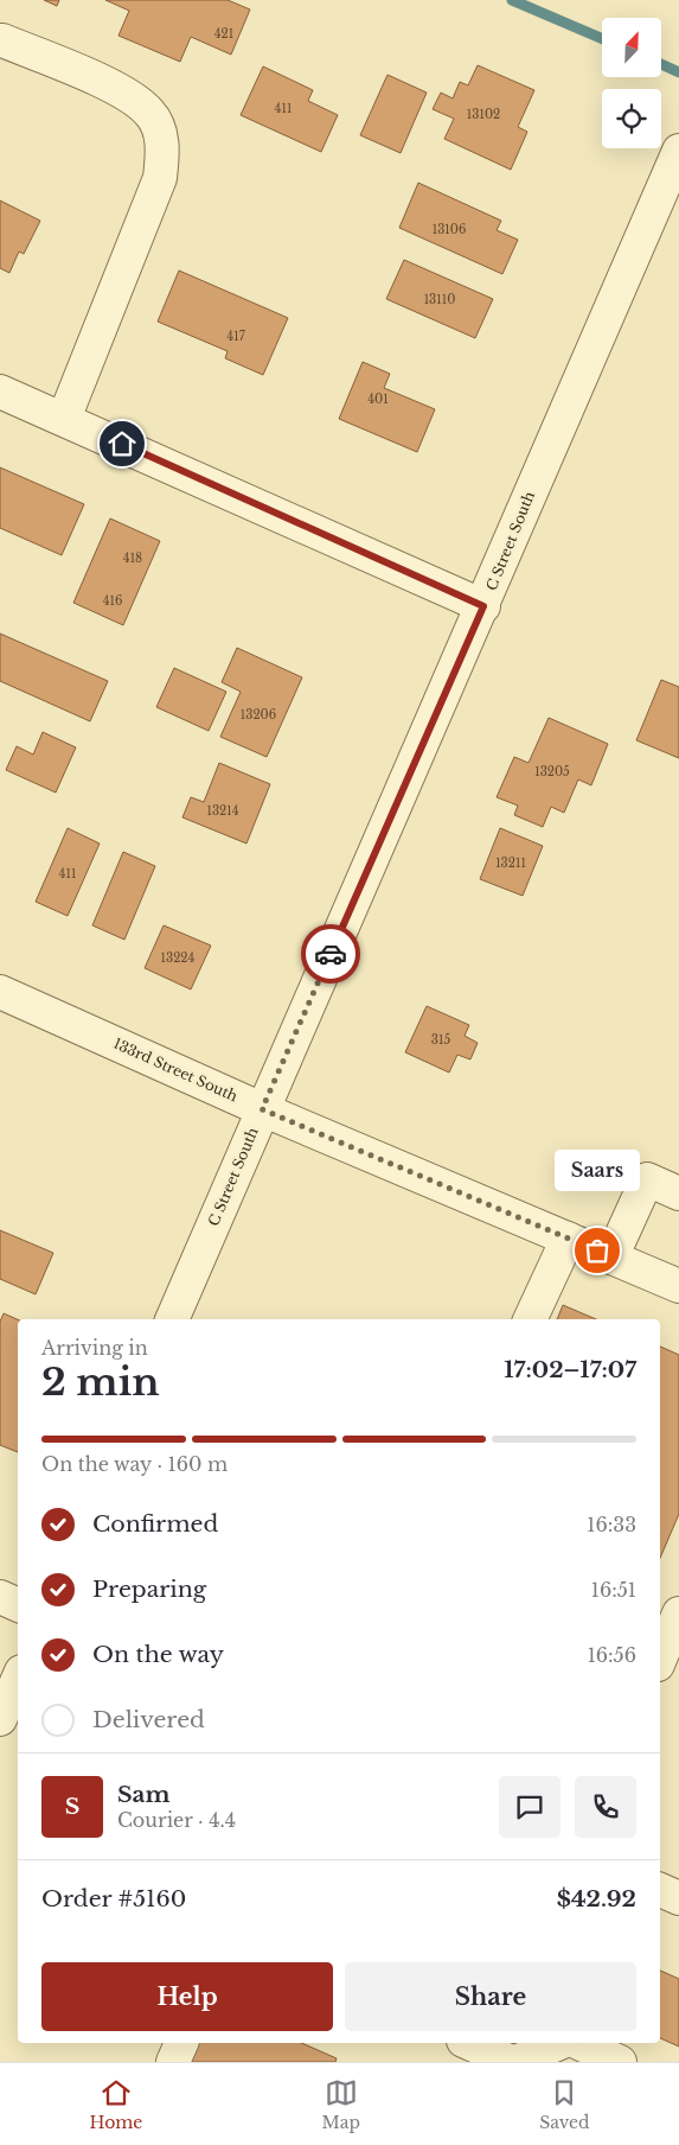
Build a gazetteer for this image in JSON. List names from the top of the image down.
{
  "streets": {
    "street": ["C Street South", "133rd Street South"]
  },
  "crossings": [
    ["C Street South", "133rd Street South"]
  ],
  "places": ["Saars"],
  "house_numbers": [
    "421",
    "411",
    "13102",
    "13106",
    "13110",
    "417",
    "401",
    "418",
    "416",
    "13206",
    "13205",
    "13214",
    "13211",
    "411",
    "13224",
    "315"
  ],
  "north": "top right",
  "page": {
    "bubble": "Saars",
    "heading": ["2 min", "Arriving in", "17:02–17:07"],
    "panel": [
      "Sam",
      "Courier · 4.4",
      "Order #5160",
      "$42.92"
    ],
    "bar": "On the way · 160 m",
    "list": [
      ["Confirmed", "16:33"],
      ["Preparing", "16:51"],
      ["On the way", "16:56"],
      "Delivered"
    ],
    "round": "S",
    "buttons": ["Help", "Share"],
    "tabs": ["Home", "Map", "Saved"]
  }
}
